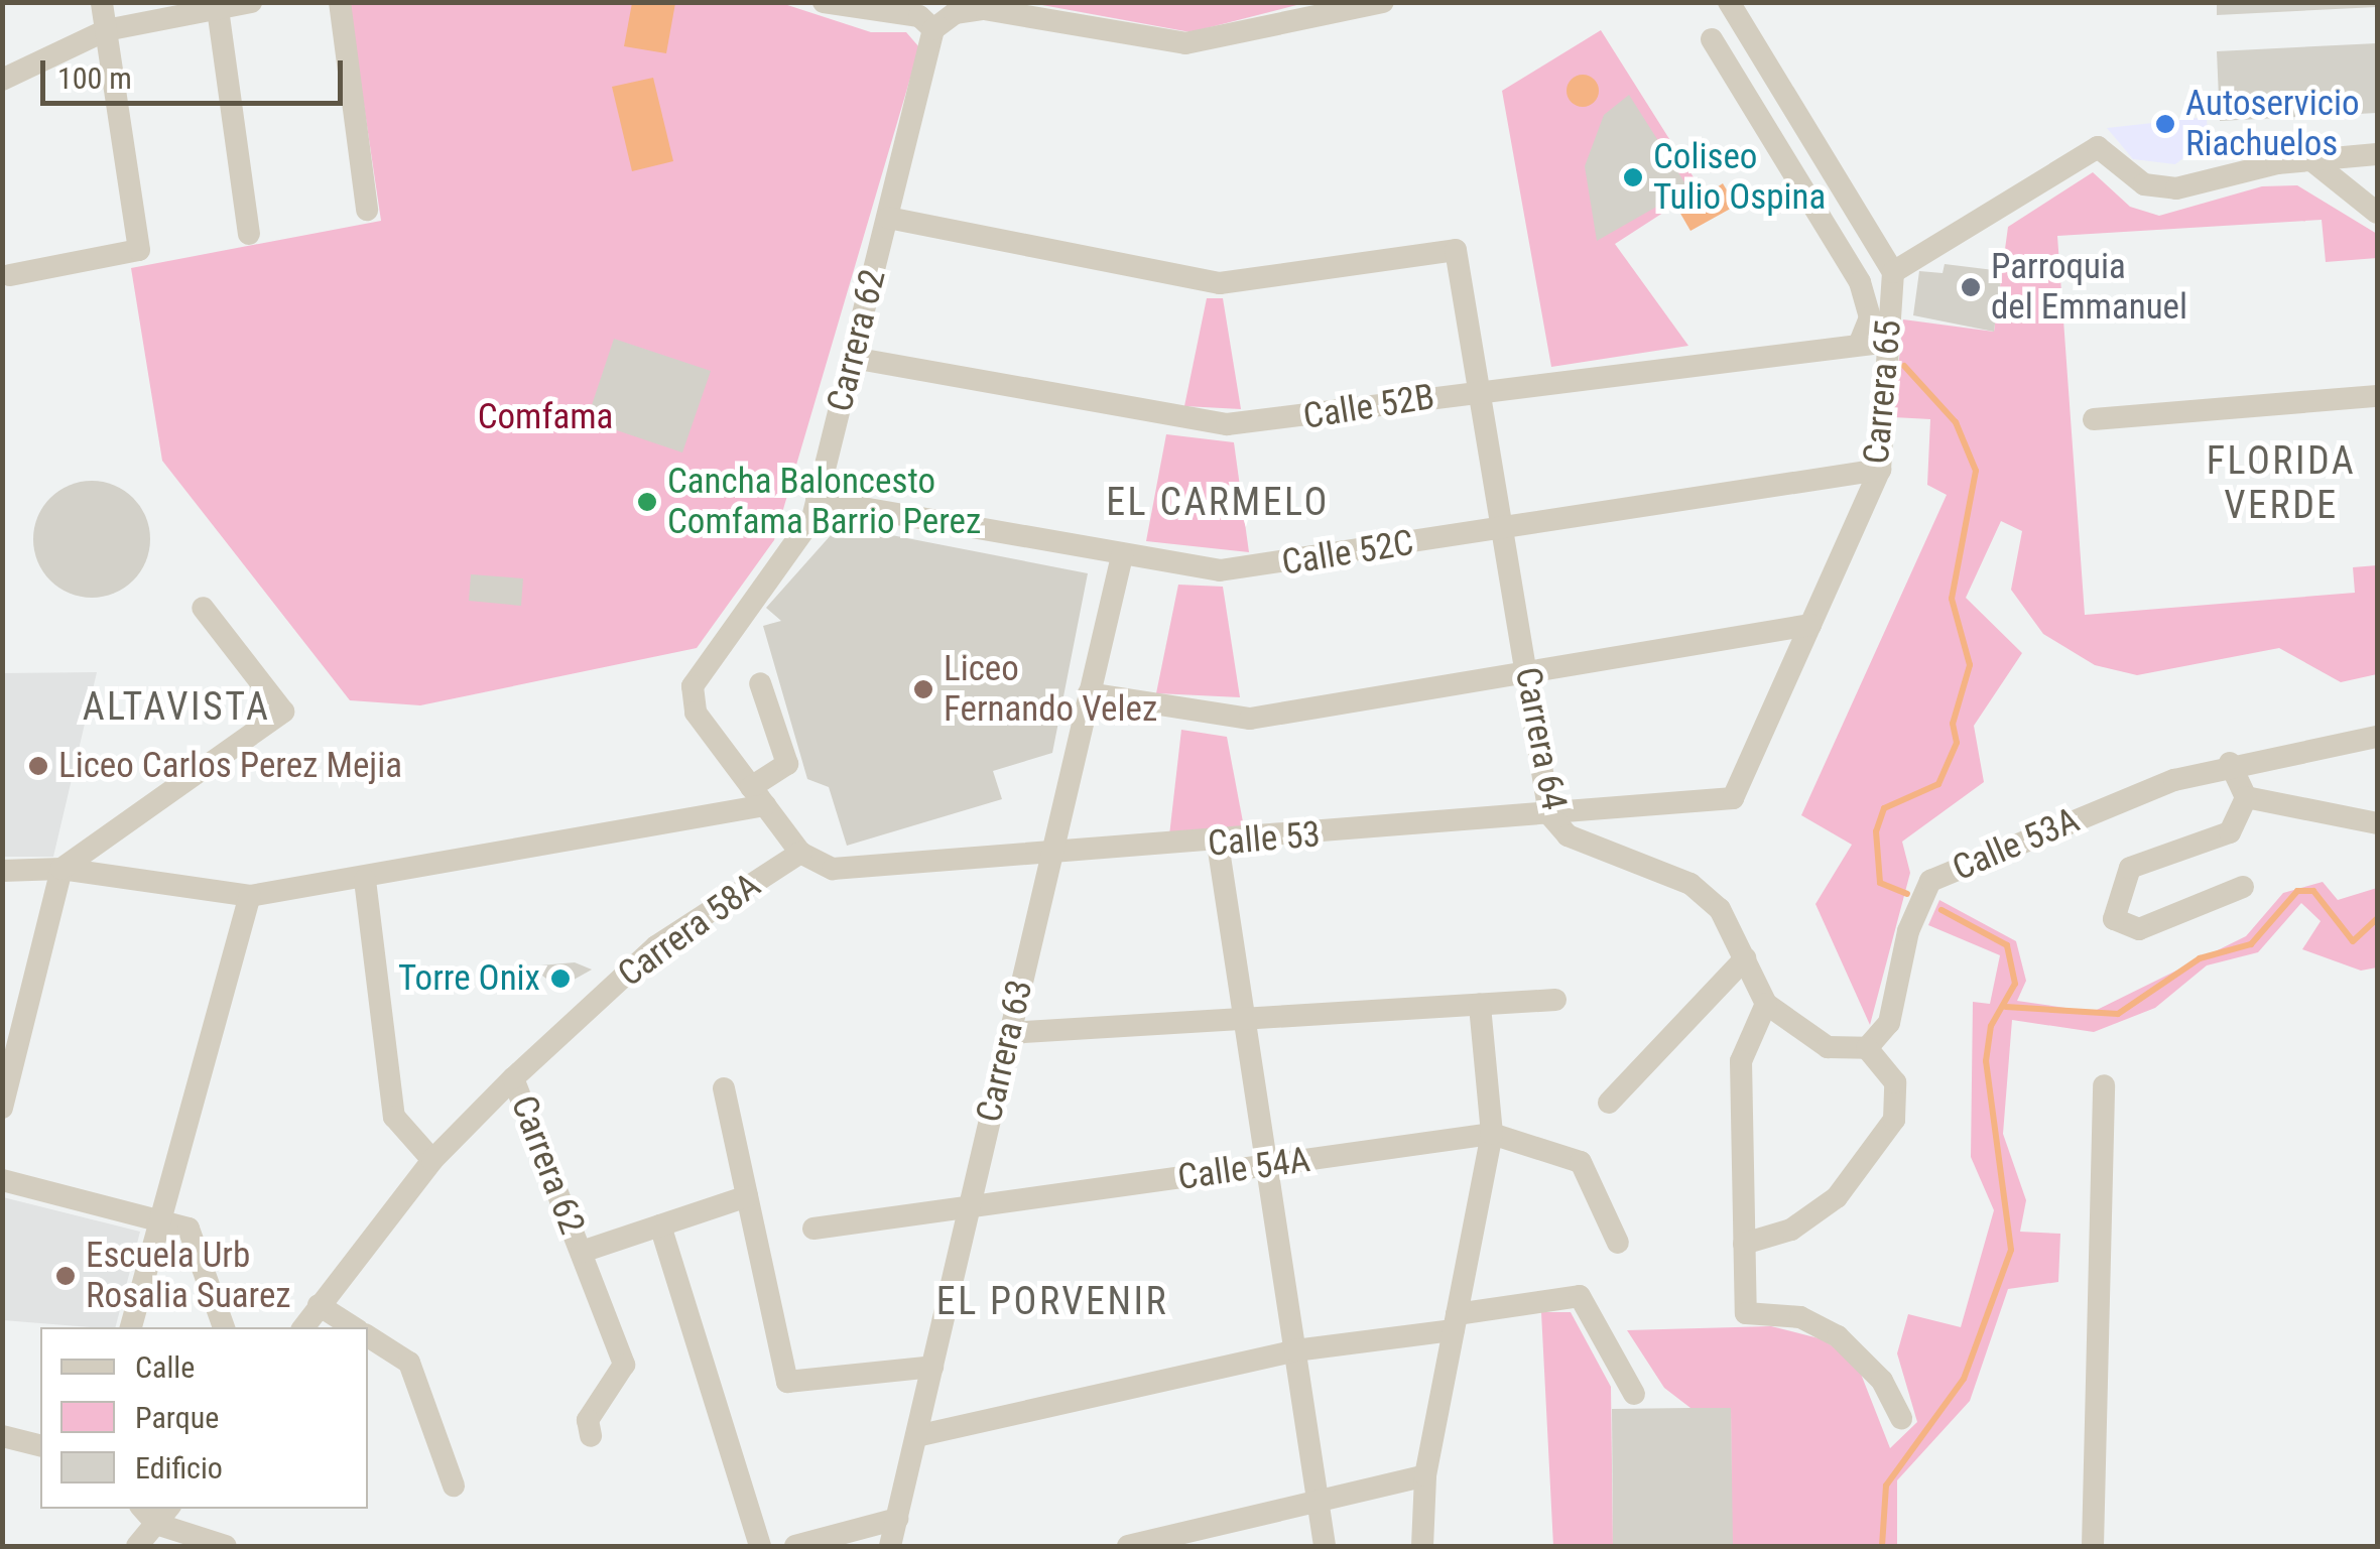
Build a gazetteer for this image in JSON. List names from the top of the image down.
{
  "streets": {
    "street": [
      "Carrera 62",
      "Carrera 65",
      "Calle 52B",
      "Calle 52C",
      "Carrera 64",
      "Calle 53",
      "Calle 53A",
      "Carrera 58A",
      "Carrera 63",
      "Calle 54A"
    ]
  },
  "crossings": [
    ["Carrera 62", "Calle 52B"],
    ["Carrera 62", "Calle 52C"],
    ["Carrera 62", "Carrera 64"],
    ["Carrera 62", "Carrera 58A"],
    ["Carrera 65", "Calle 52B"],
    ["Carrera 65", "Calle 52C"],
    ["Carrera 65", "Calle 53"],
    ["Calle 52B", "Carrera 64"],
    ["Calle 52C", "Carrera 64"],
    ["Calle 52C", "Carrera 63"],
    ["Carrera 64", "Calle 53"],
    ["Carrera 64", "Calle 53A"],
    ["Calle 53", "Carrera 58A"],
    ["Calle 53", "Carrera 63"],
    ["Carrera 63", "Calle 54A"]
  ],
  "districts": [
    "FLORIDA VERDE",
    "EL CARMELO",
    "ALTAVISTA",
    "EL PORVENIR"
  ],
  "parks": ["Comfama"],
  "places": [
    "Autoservicio Riachuelos",
    "Coliseo Tulio Ospina",
    "Parroquia del Emmanuel",
    "Cancha Baloncesto Comfama Barrio Perez",
    "Liceo Fernando Velez",
    "Liceo Carlos Perez Mejia",
    "Torre Onix",
    "Escuela Urb Rosalia Suarez"
  ],
  "legend": ["Calle", "Parque", "Edificio"],
  "scale_bar": "100 m"
}
